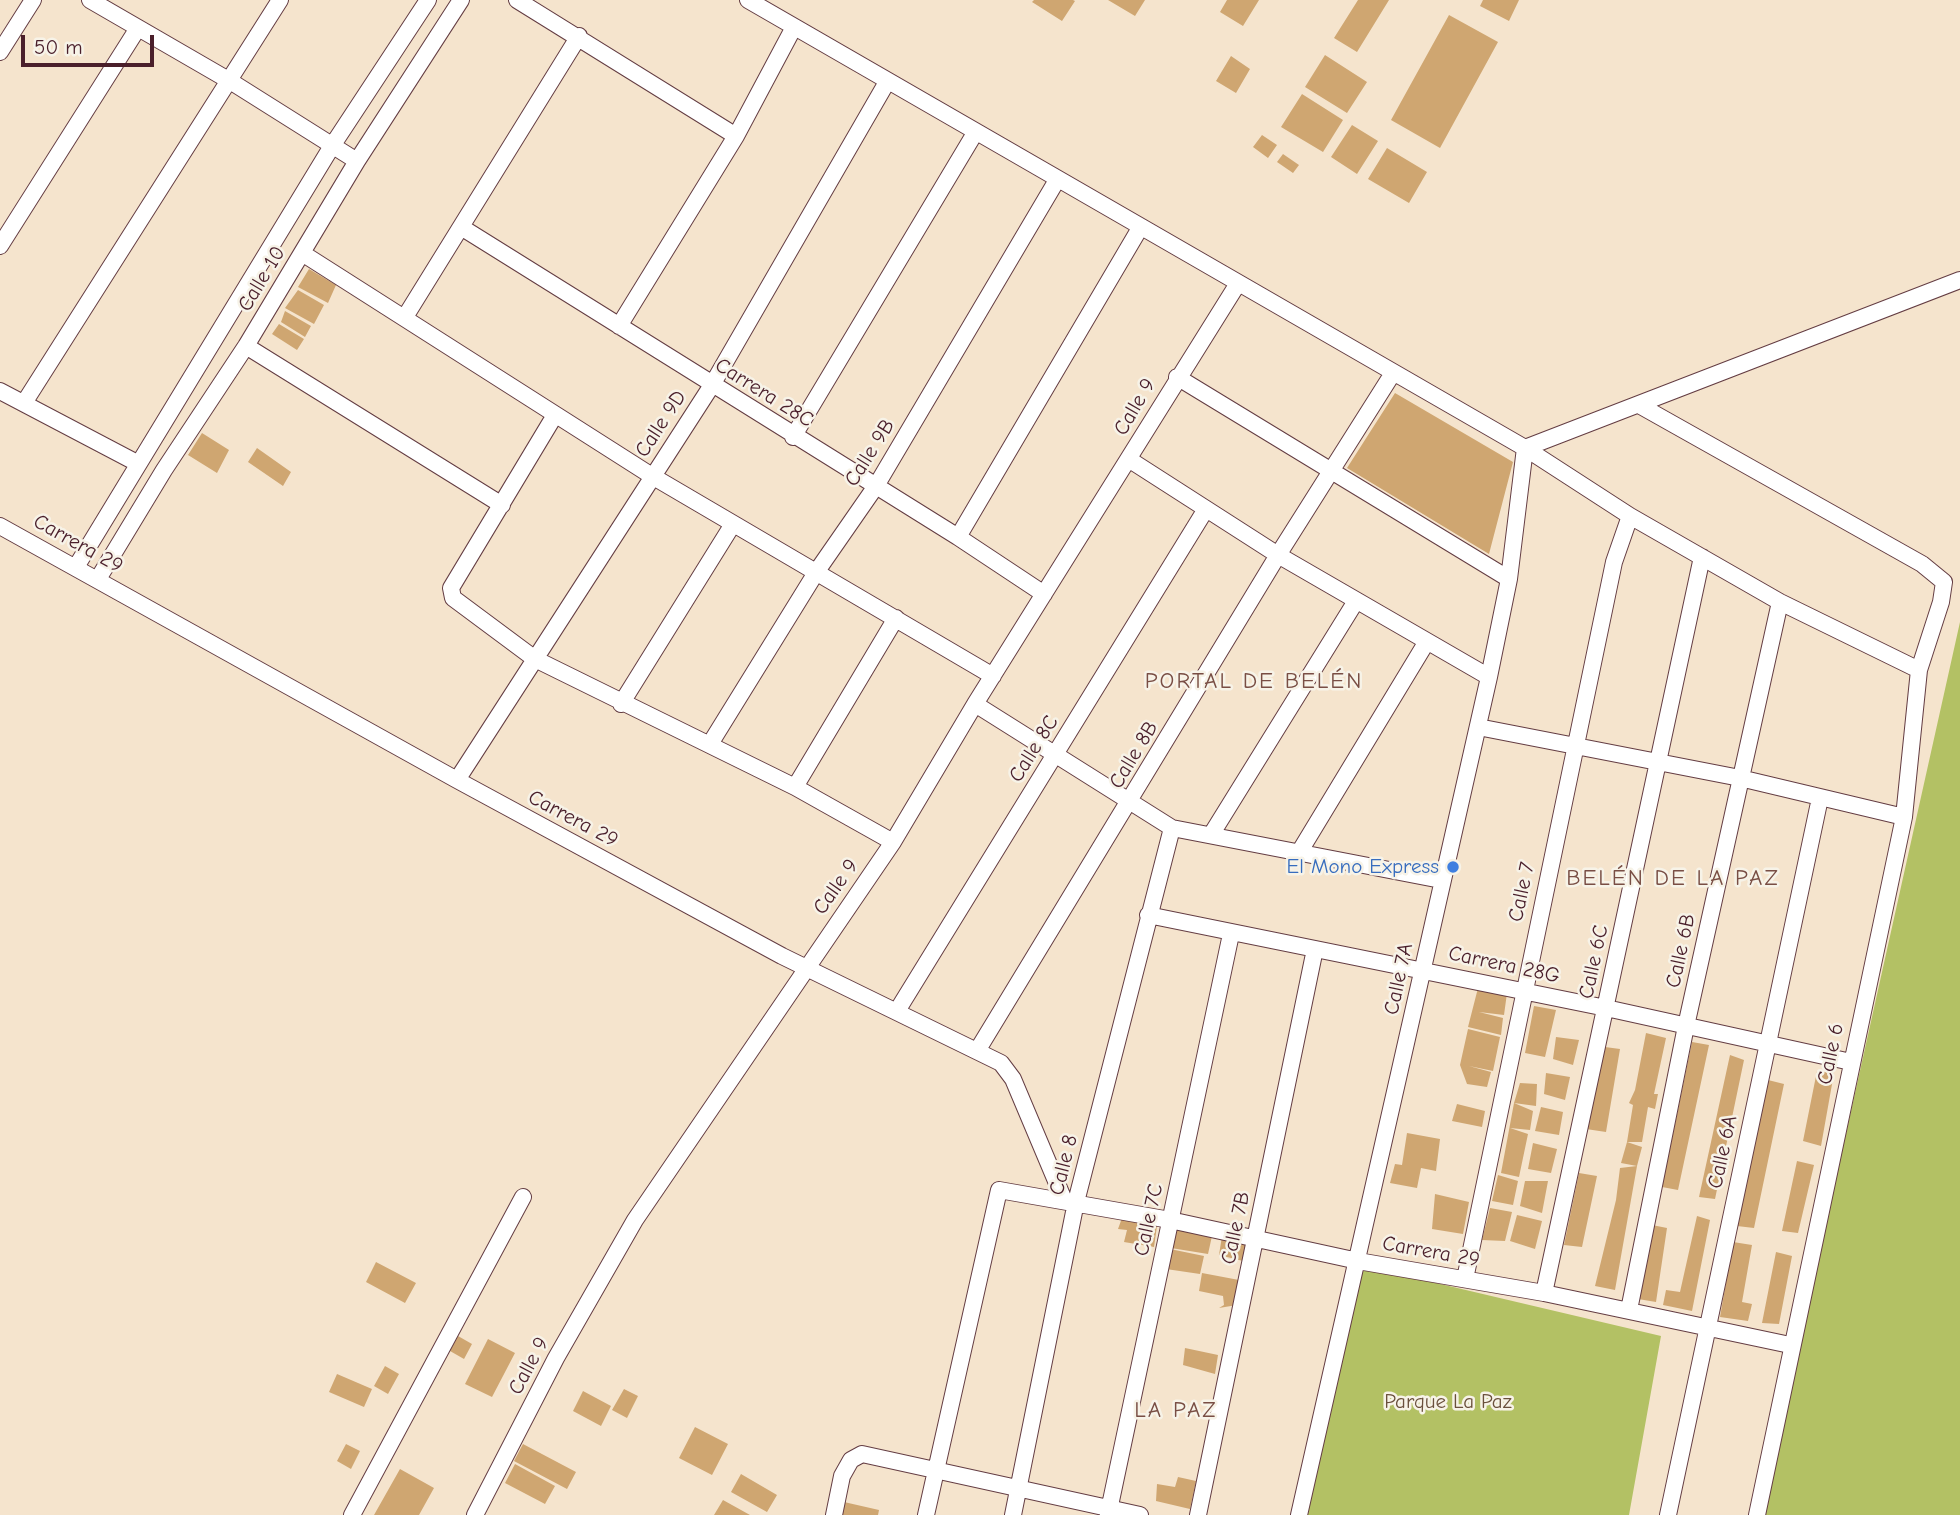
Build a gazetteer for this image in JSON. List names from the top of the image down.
{
  "streets": {
    "street": [
      "Calle 10",
      "Carrera 28C",
      "Calle 9",
      "Calle 9D",
      "Calle 9B",
      "Carrera 29",
      "Calle 8C",
      "Calle 8B",
      "Calle 7",
      "Calle 6B",
      "Calle 6C",
      "Carrera 28G",
      "Calle 7A",
      "Calle 6",
      "Calle 6A",
      "Calle 8",
      "Calle 7C",
      "Calle 7B"
    ]
  },
  "crossings": [
    ["Calle 10", "Carrera 29"],
    ["Carrera 28C", "Calle 9"],
    ["Carrera 28C", "Calle 9D"],
    ["Carrera 28C", "Calle 9B"],
    ["Calle 9", "Carrera 29"],
    ["Calle 9D", "Carrera 29"],
    ["Carrera 29", "Calle 8C"],
    ["Carrera 29", "Calle 8B"],
    ["Carrera 29", "Calle 7"],
    ["Carrera 29", "Calle 6B"],
    ["Carrera 29", "Calle 6C"],
    ["Carrera 29", "Calle 7A"],
    ["Carrera 29", "Calle 6"],
    ["Carrera 29", "Calle 6A"],
    ["Carrera 29", "Calle 8"],
    ["Carrera 29", "Calle 7C"],
    ["Carrera 29", "Calle 7B"],
    ["Calle 7", "Carrera 28G"],
    ["Calle 6B", "Carrera 28G"],
    ["Calle 6C", "Carrera 28G"],
    ["Carrera 28G", "Calle 7A"],
    ["Carrera 28G", "Calle 6"],
    ["Carrera 28G", "Calle 6A"],
    ["Carrera 28G", "Calle 8"],
    ["Carrera 28G", "Calle 7C"],
    ["Carrera 28G", "Calle 7B"]
  ],
  "districts": ["PORTAL DE BELÉN", "BELÉN DE LA PAZ", "LA PAZ"],
  "parks": ["Parque La Paz"],
  "places": ["El Mono Express"],
  "scale_bar": "50 m"
}
